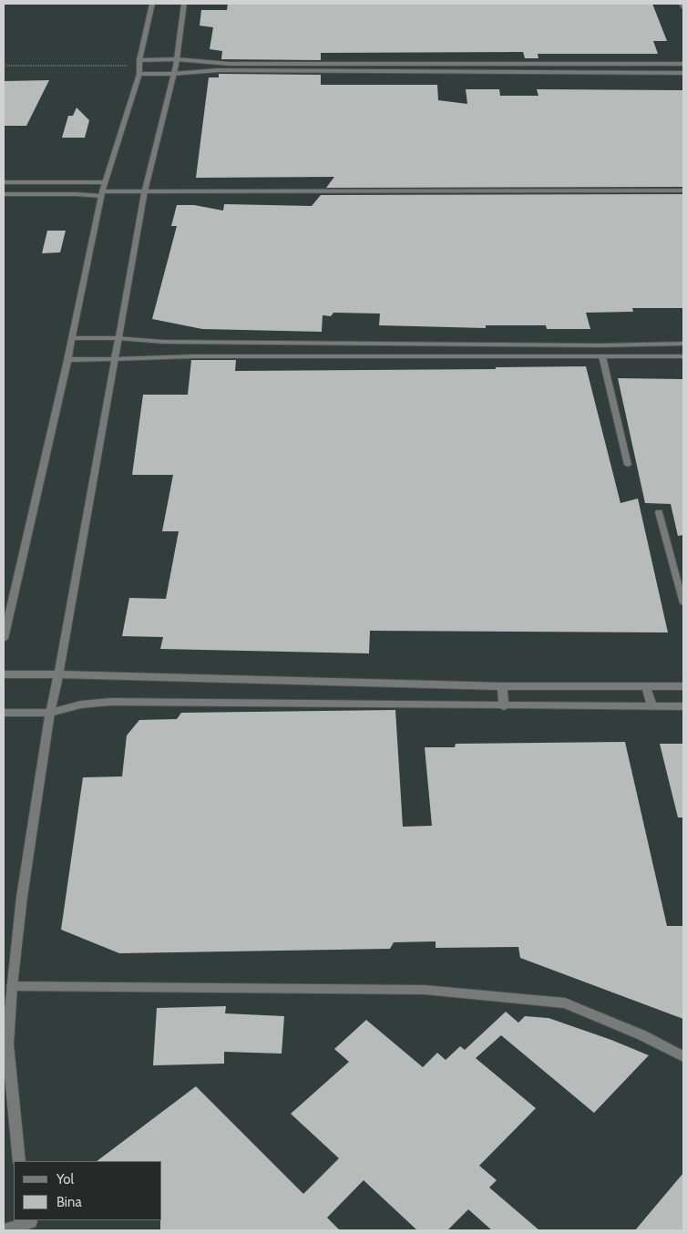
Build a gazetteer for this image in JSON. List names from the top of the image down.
{
  "legend": ["Yol", "Bina"]
}
